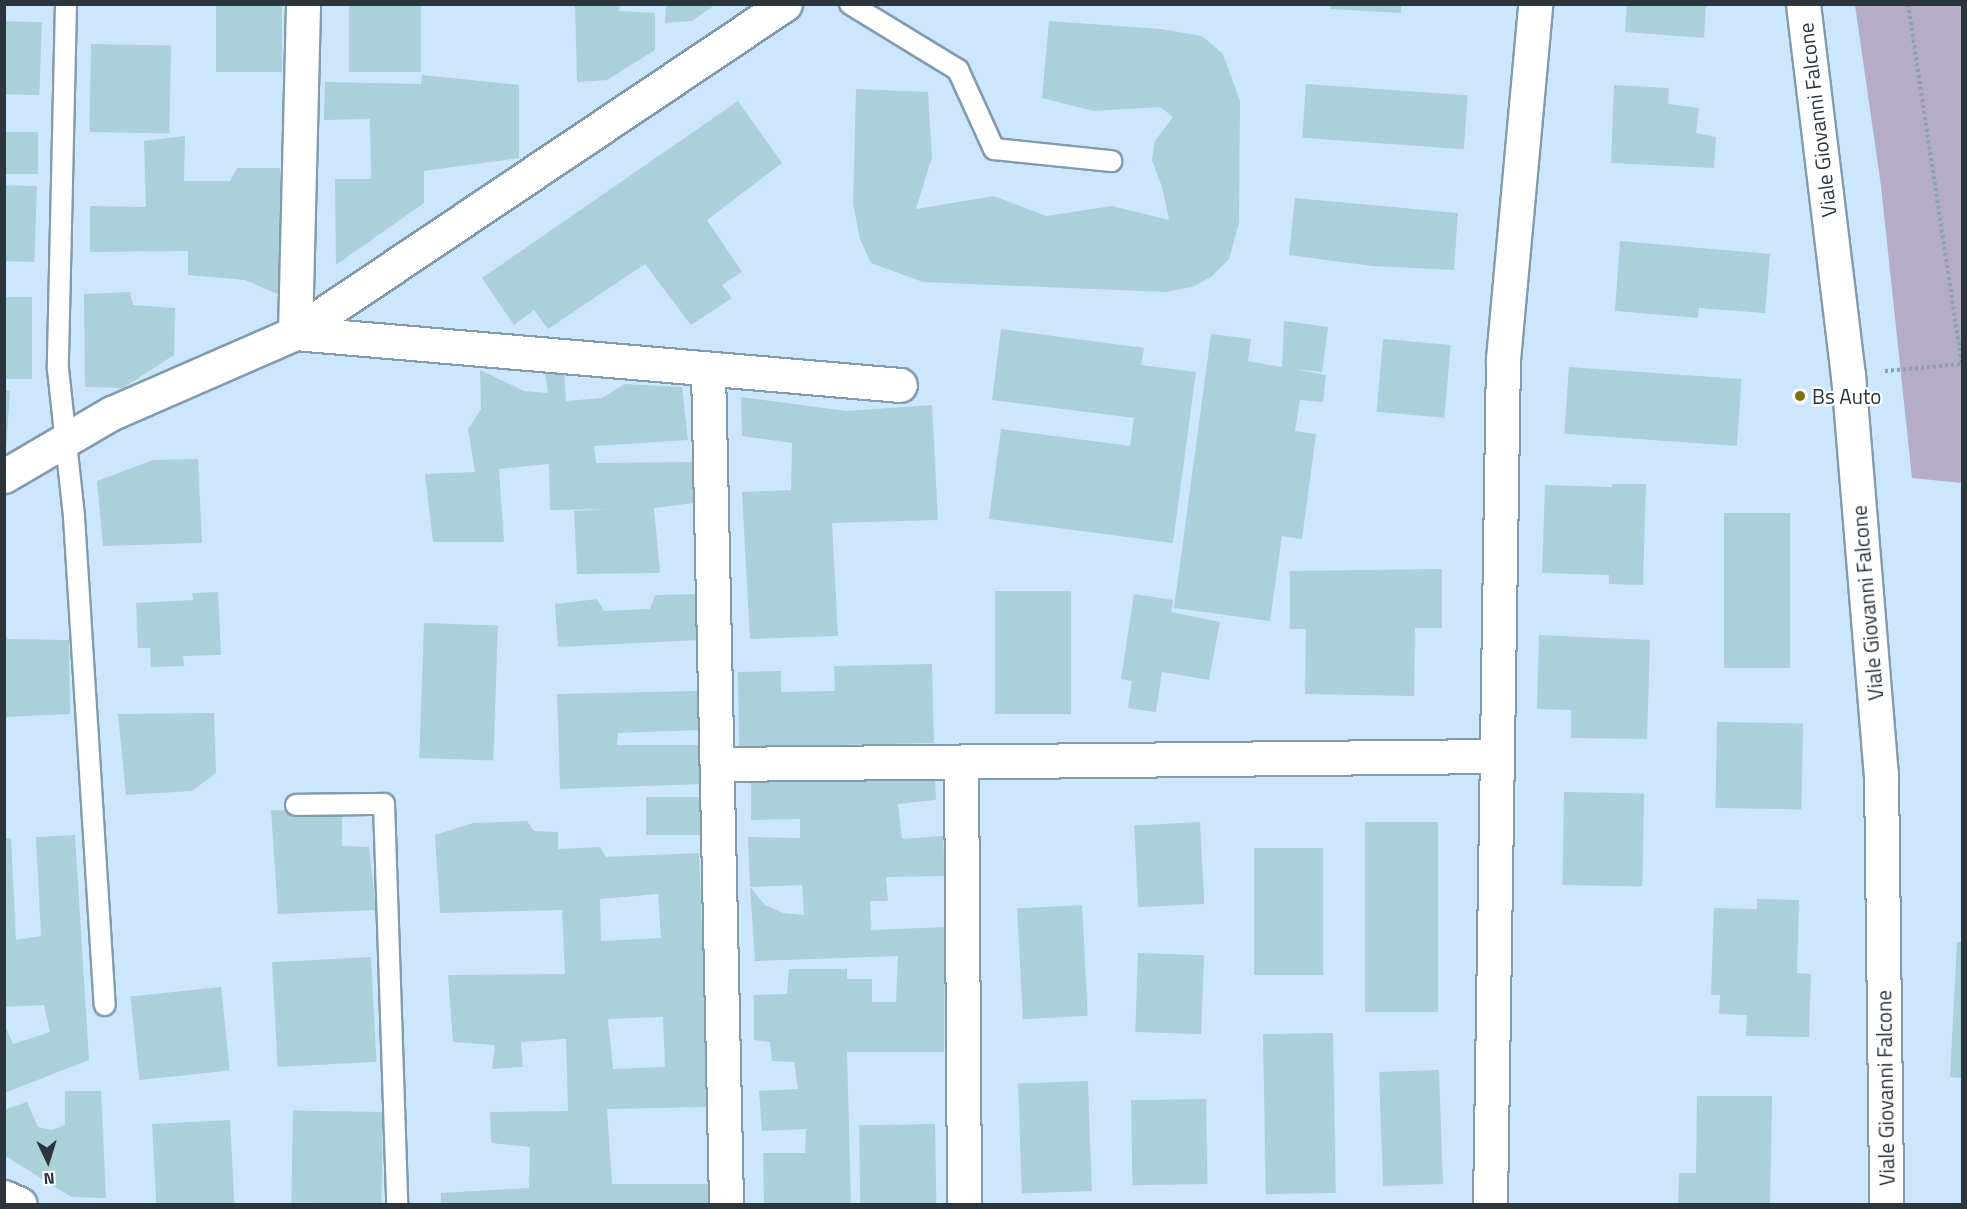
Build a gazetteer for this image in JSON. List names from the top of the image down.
{
  "streets": {
    "street": ["Viale Giovanni Falcone"]
  },
  "places": ["Bs Auto"],
  "north": "bottom"
}
